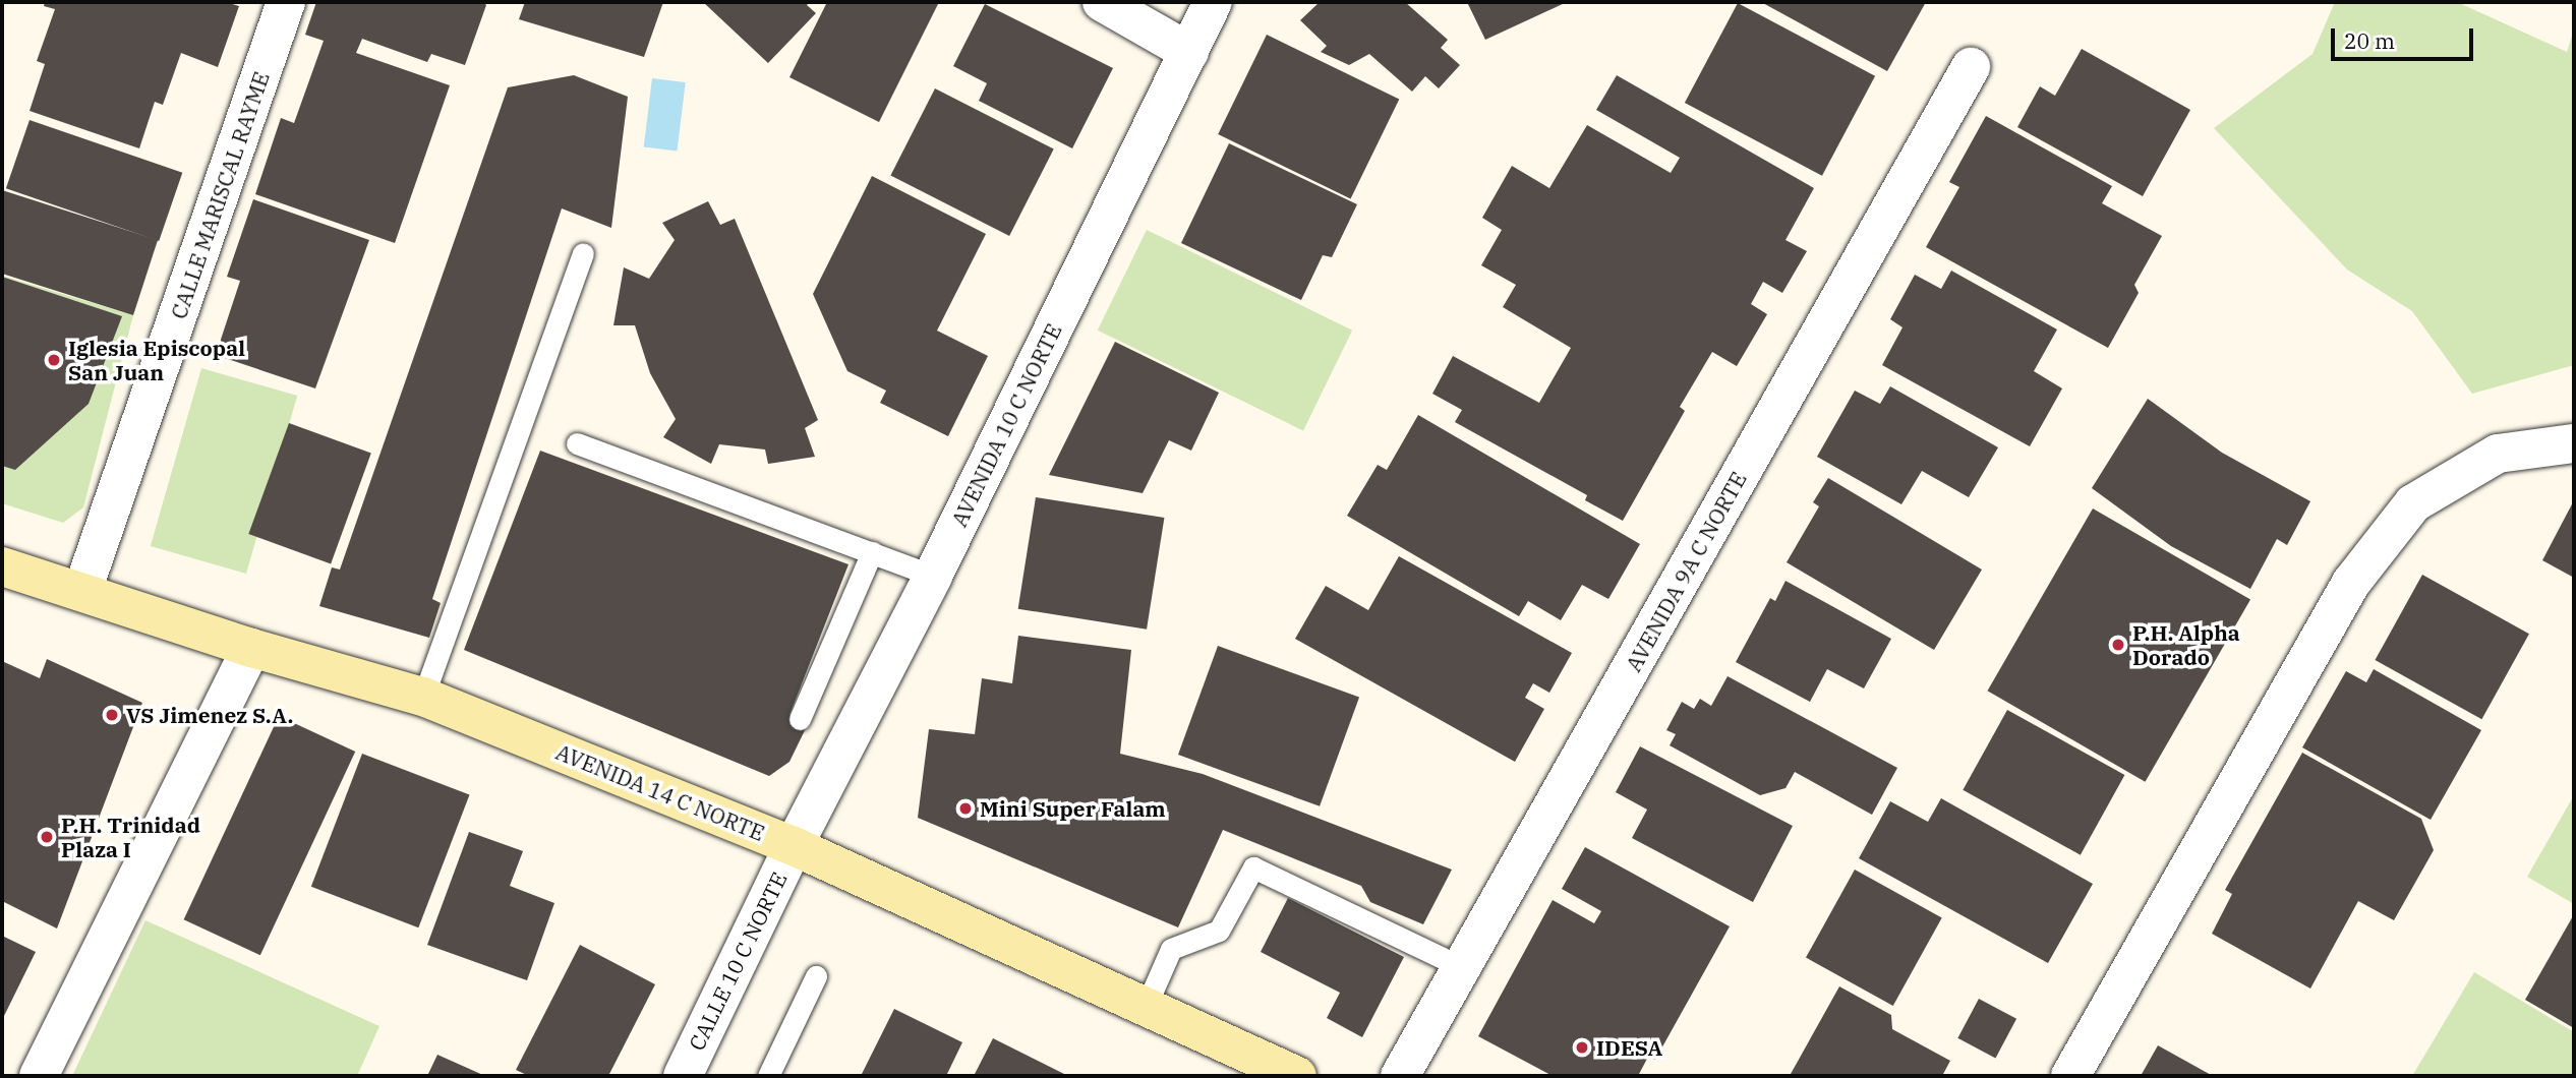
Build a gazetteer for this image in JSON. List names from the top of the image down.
{
  "streets": {
    "street": [
      "CALLE MARISCAL RAYME",
      "AVENIDA 10 C NORTE",
      "AVENIDA 9A C NORTE",
      "AVENIDA 14 C NORTE",
      "CALLE 10 C NORTE"
    ]
  },
  "crossings": [
    ["CALLE MARISCAL RAYME", "AVENIDA 14 C NORTE"],
    ["AVENIDA 10 C NORTE", "AVENIDA 14 C NORTE"],
    ["AVENIDA 10 C NORTE", "CALLE 10 C NORTE"],
    ["AVENIDA 14 C NORTE", "CALLE 10 C NORTE"]
  ],
  "places": [
    "Iglesia Episcopal San Juan",
    "P.H. Alpha Dorado",
    "VS Jimenez S.A.",
    "Mini Super Falam",
    "P.H. Trinidad Plaza I",
    "IDESA"
  ],
  "scale_bar": "20 m"
}
